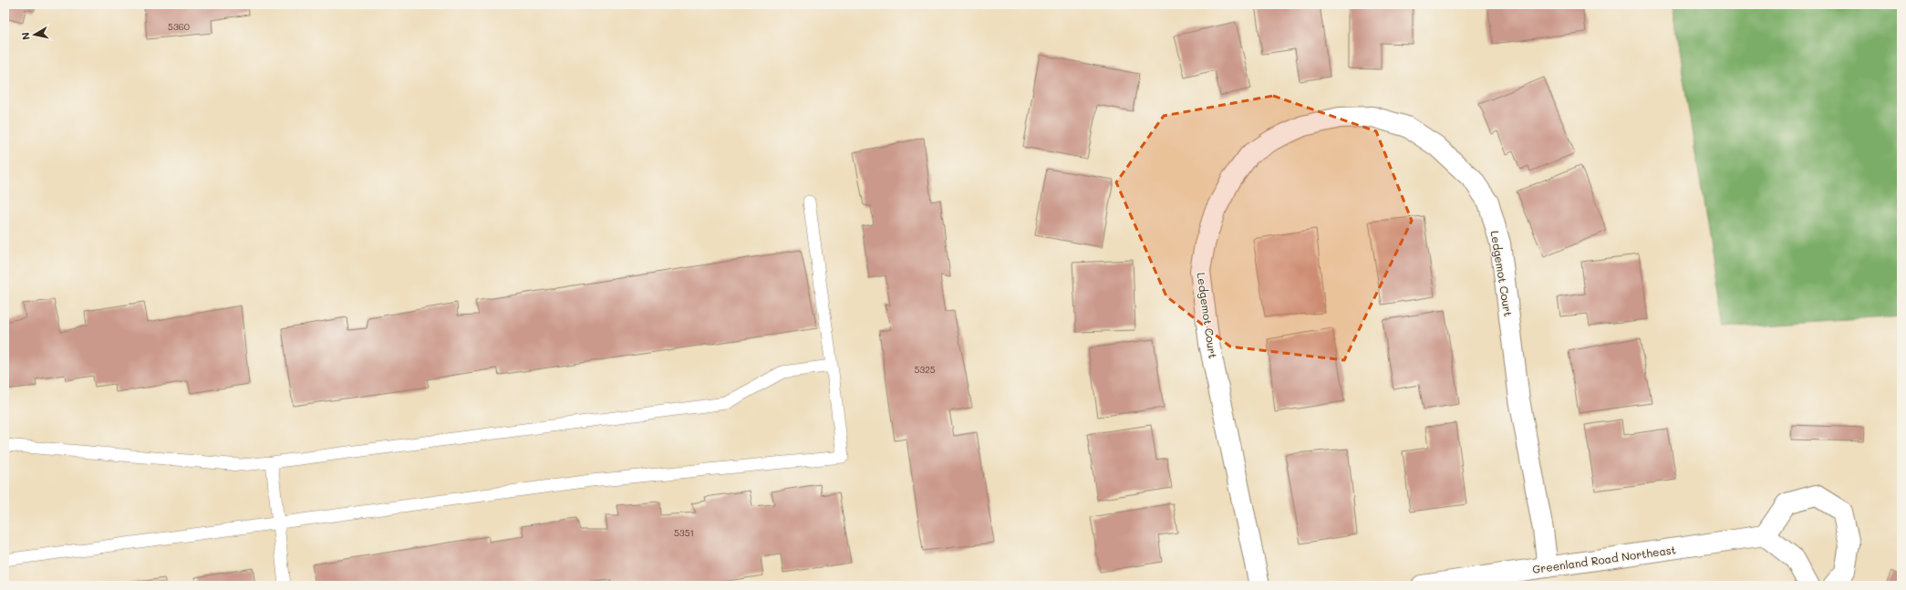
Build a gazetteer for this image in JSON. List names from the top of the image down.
{
  "streets": {
    "street": ["Ledgemot Court", "Greenland Road Northeast"]
  },
  "crossings": [
    ["Ledgemot Court", "Greenland Road Northeast"]
  ],
  "house_numbers": ["5360", "5325", "5351"],
  "north": "left"
}
